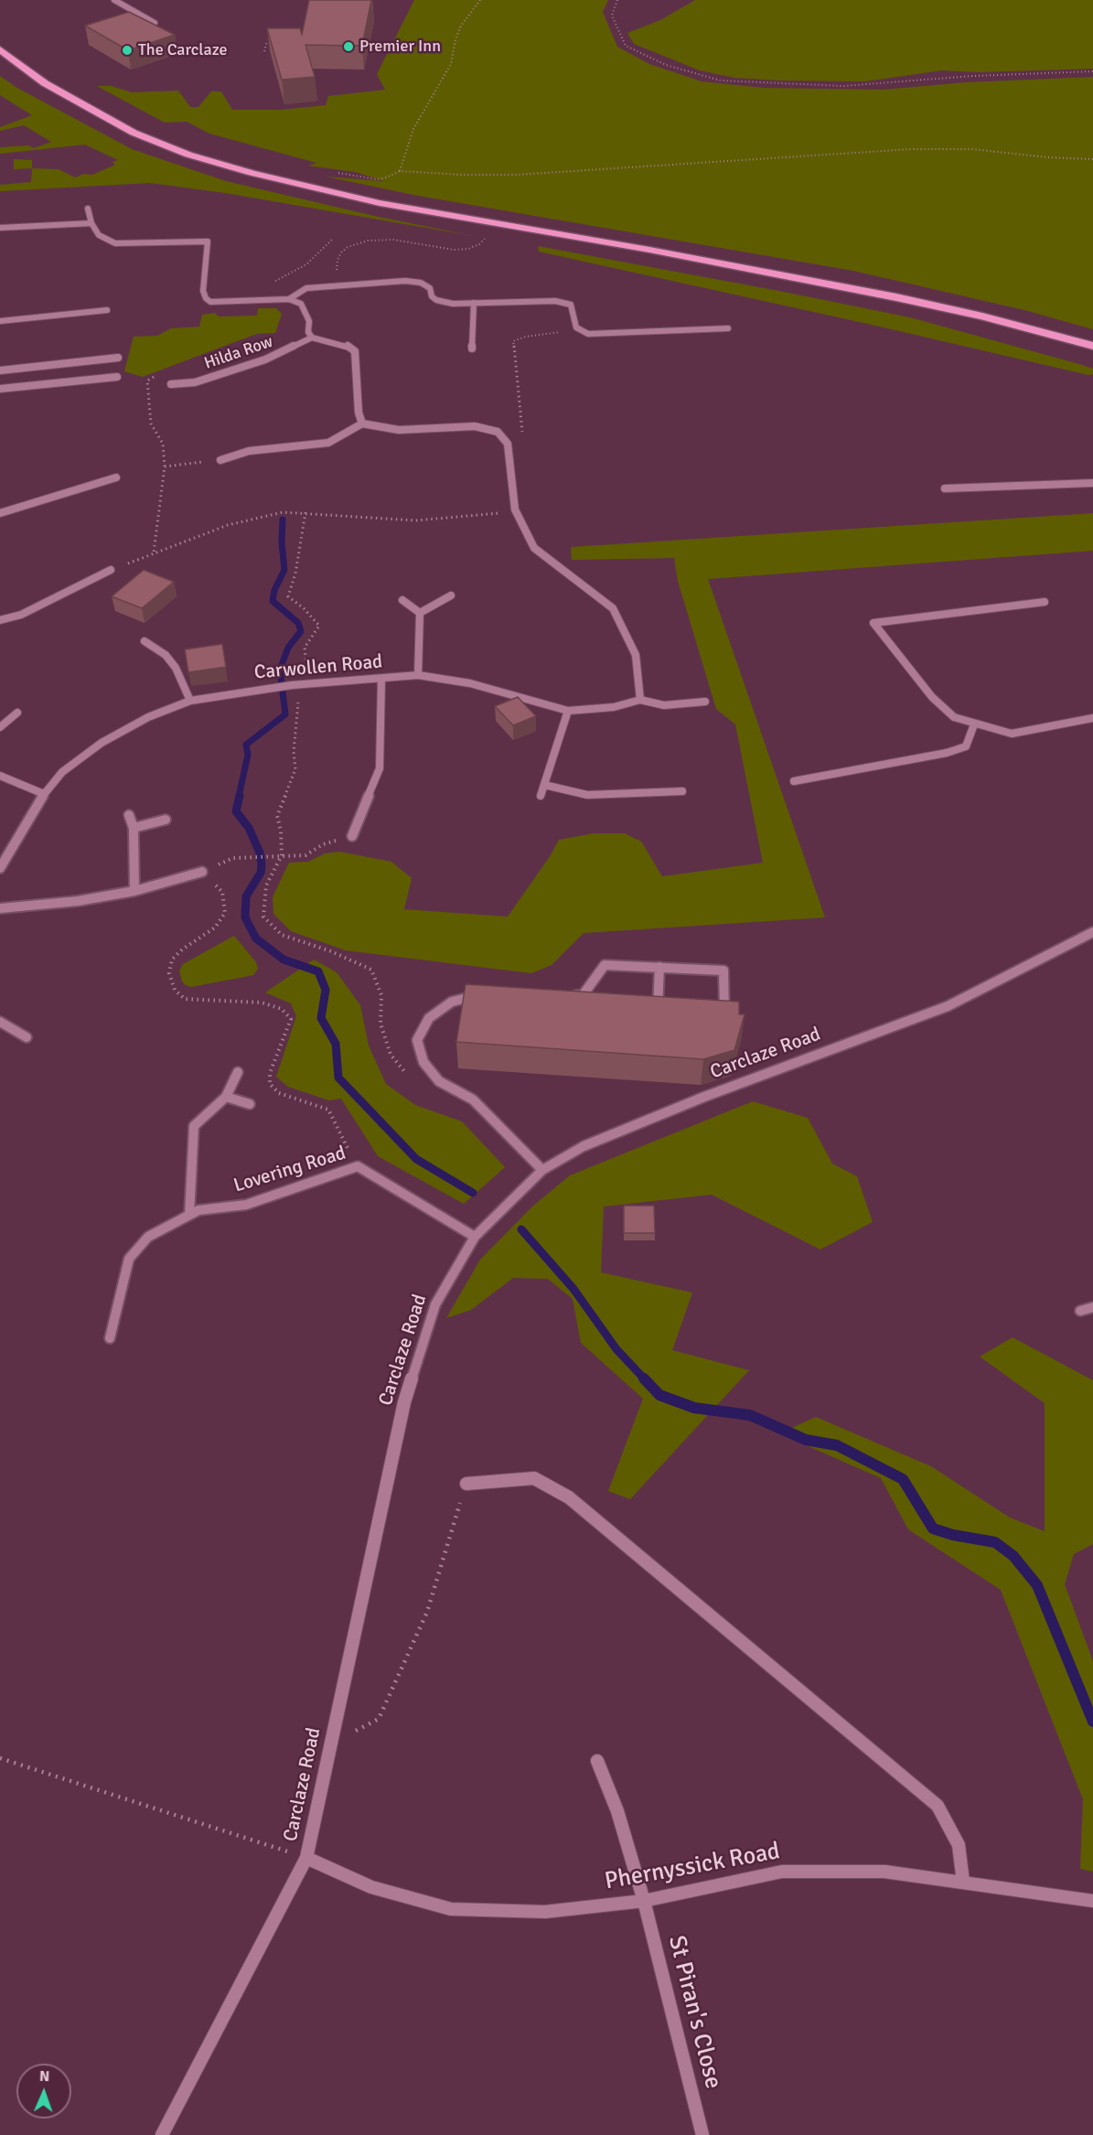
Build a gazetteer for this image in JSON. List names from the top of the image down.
{
  "streets": {
    "street": [
      "Hilda Row",
      "Carwollen Road",
      "Carclaze Road",
      "Lovering Road",
      "Phernyssick Road",
      "St Piran's Close"
    ]
  },
  "crossings": [
    ["Carclaze Road", "Lovering Road"],
    ["Carclaze Road", "Phernyssick Road"],
    ["Phernyssick Road", "St Piran's Close"]
  ],
  "places": ["Premier Inn", "The Carclaze"],
  "north": "top"
}
